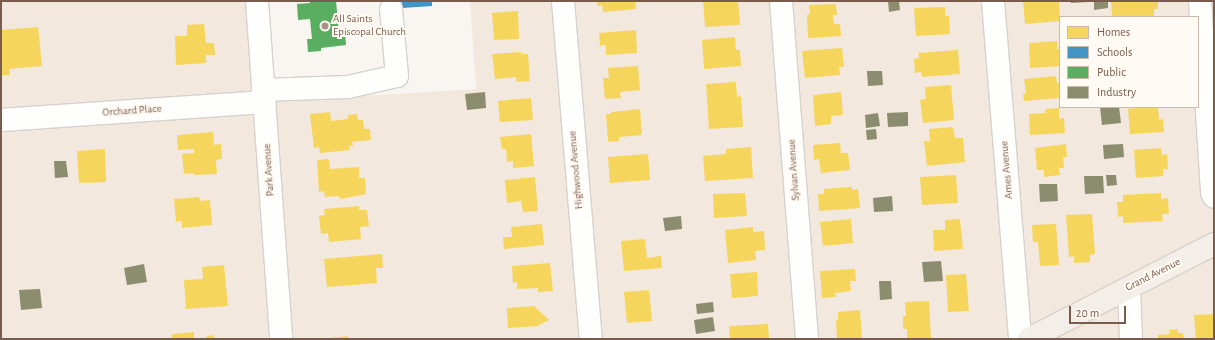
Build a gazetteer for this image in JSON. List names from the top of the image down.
{
  "streets": {
    "main road": ["Grand Avenue"],
    "street": [
      "Orchard Place",
      "Park Avenue",
      "Highwood Avenue",
      "Sylvan Avenue",
      "Ames Avenue"
    ]
  },
  "crossings": [
    ["Orchard Place", "Park Avenue"]
  ],
  "places": ["All Saints Episcopal Church"],
  "legend": [
    "Homes",
    "Schools",
    "Public",
    "Industry"
  ],
  "scale_bar": "20 m"
}
